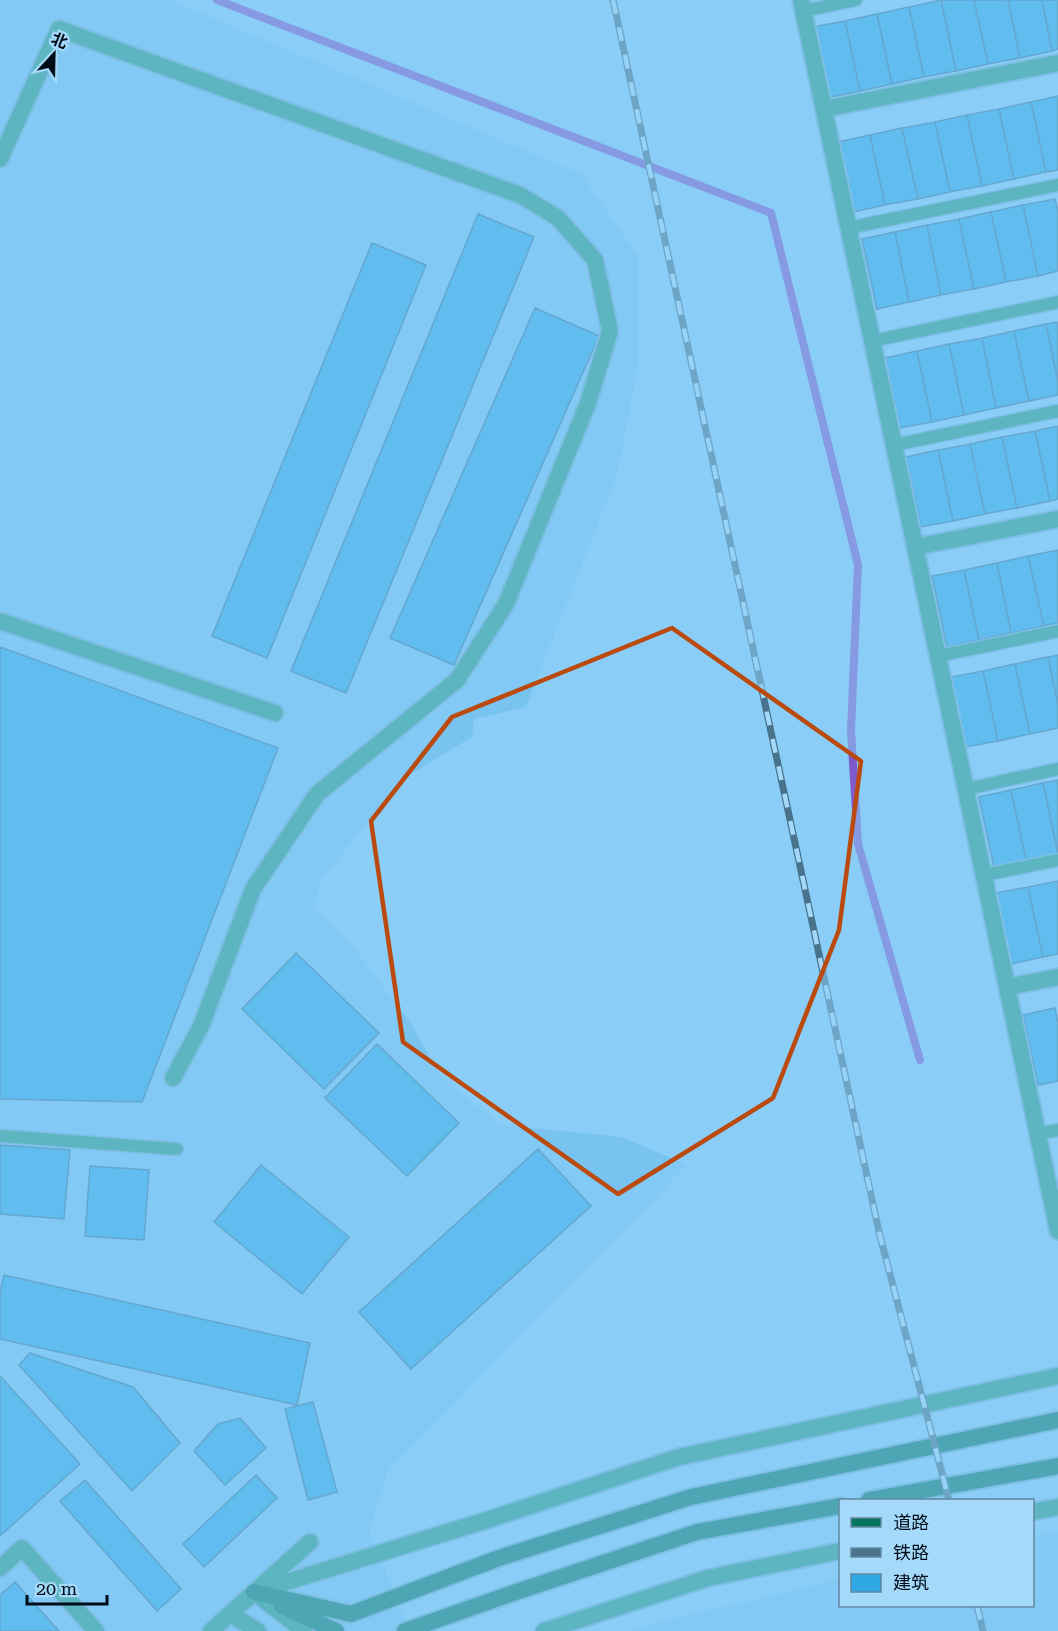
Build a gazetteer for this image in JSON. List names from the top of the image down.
{
  "legend": ["道路", "铁路", "建筑"],
  "scale_bar": "20 m",
  "north": "top"
}
